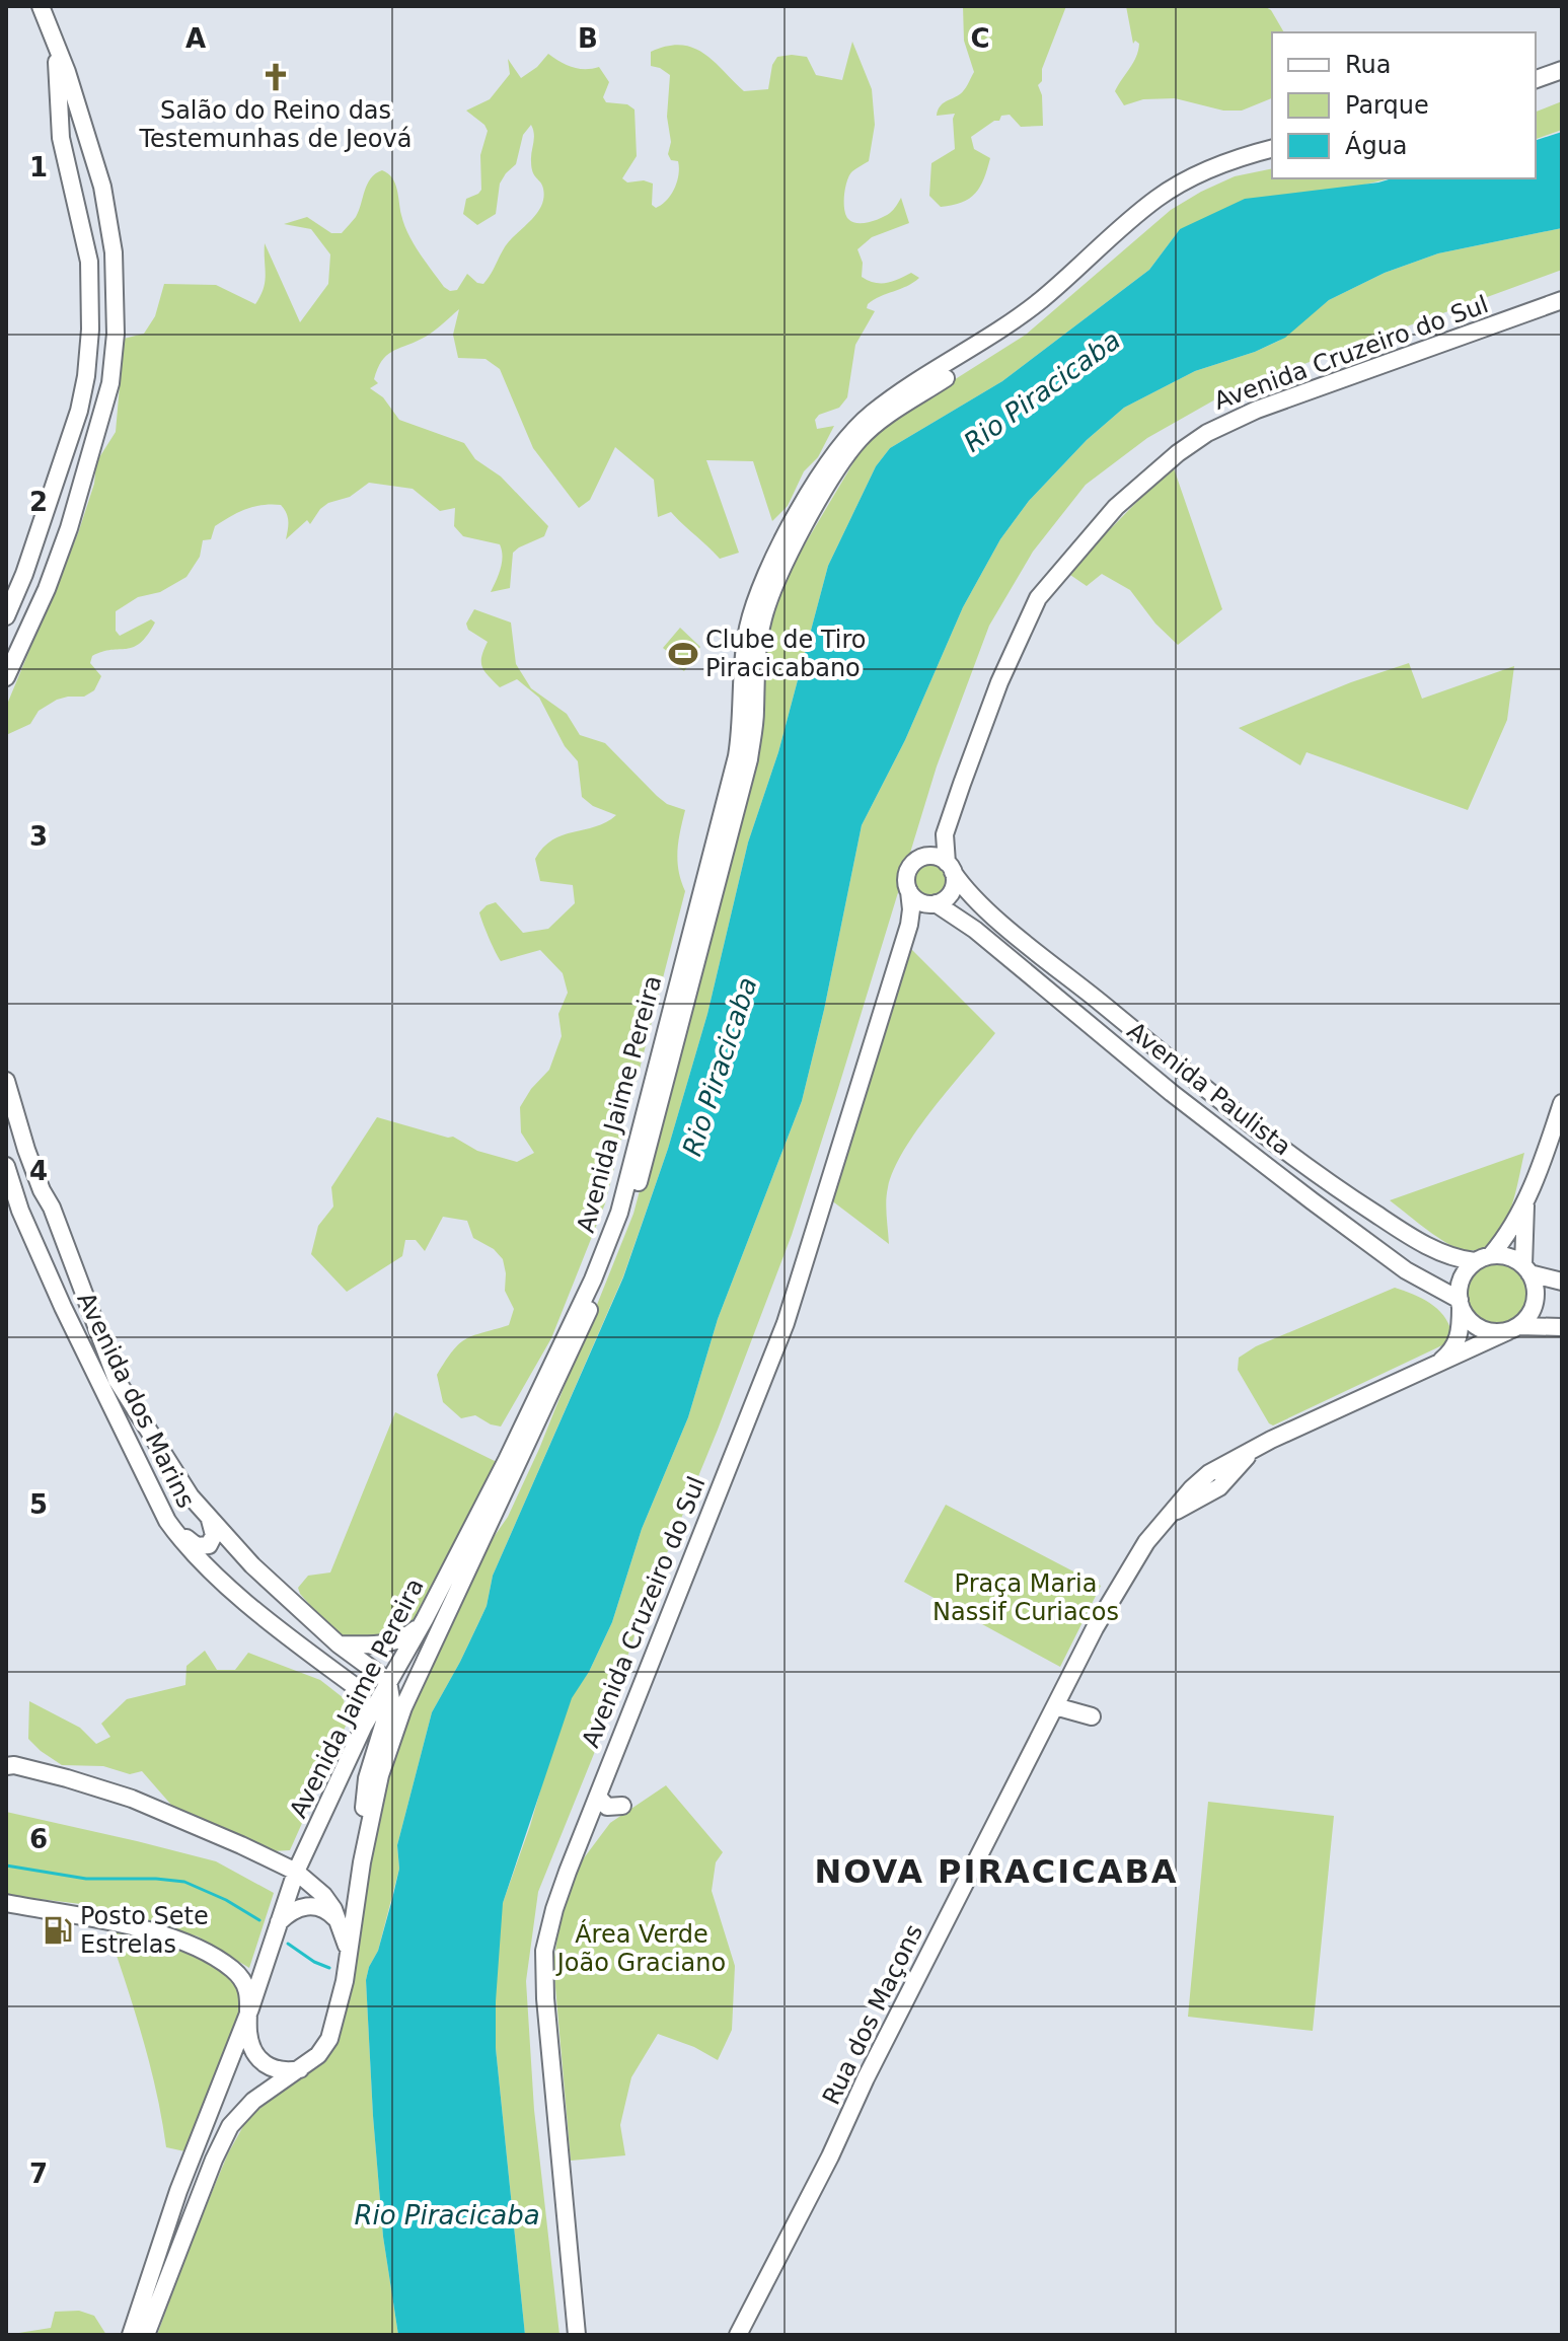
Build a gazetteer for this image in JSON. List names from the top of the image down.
{
  "streets": {
    "street": [
      "Avenida Cruzeiro do Sul",
      "Avenida Paulista",
      "Avenida Jaime Pereira",
      "Avenida dos Marins",
      "Rua dos Maçons"
    ]
  },
  "crossings": [
    ["Avenida Cruzeiro do Sul", "Avenida Paulista"],
    ["Avenida Paulista", "Rua dos Maçons"],
    ["Avenida Jaime Pereira", "Avenida dos Marins"]
  ],
  "districts": ["NOVA PIRACICABA"],
  "water": ["Rio Piracicaba"],
  "parks": ["Praça Maria Nassif Curiacos", "Área Verde João Graciano"],
  "places": {
    "church": ["Salão do Reino das Testemunhas de Jeová"],
    "sports": ["Clube de Tiro Piracicabano"],
    "fuel station": ["Posto Sete Estrelas"]
  },
  "legend": ["Rua", "Parque", "Água"],
  "grid": {
    "columns": ["A", "B", "C"],
    "rows": [
      "1",
      "2",
      "3",
      "4",
      "5",
      "6",
      "7"
    ]
  }
}
